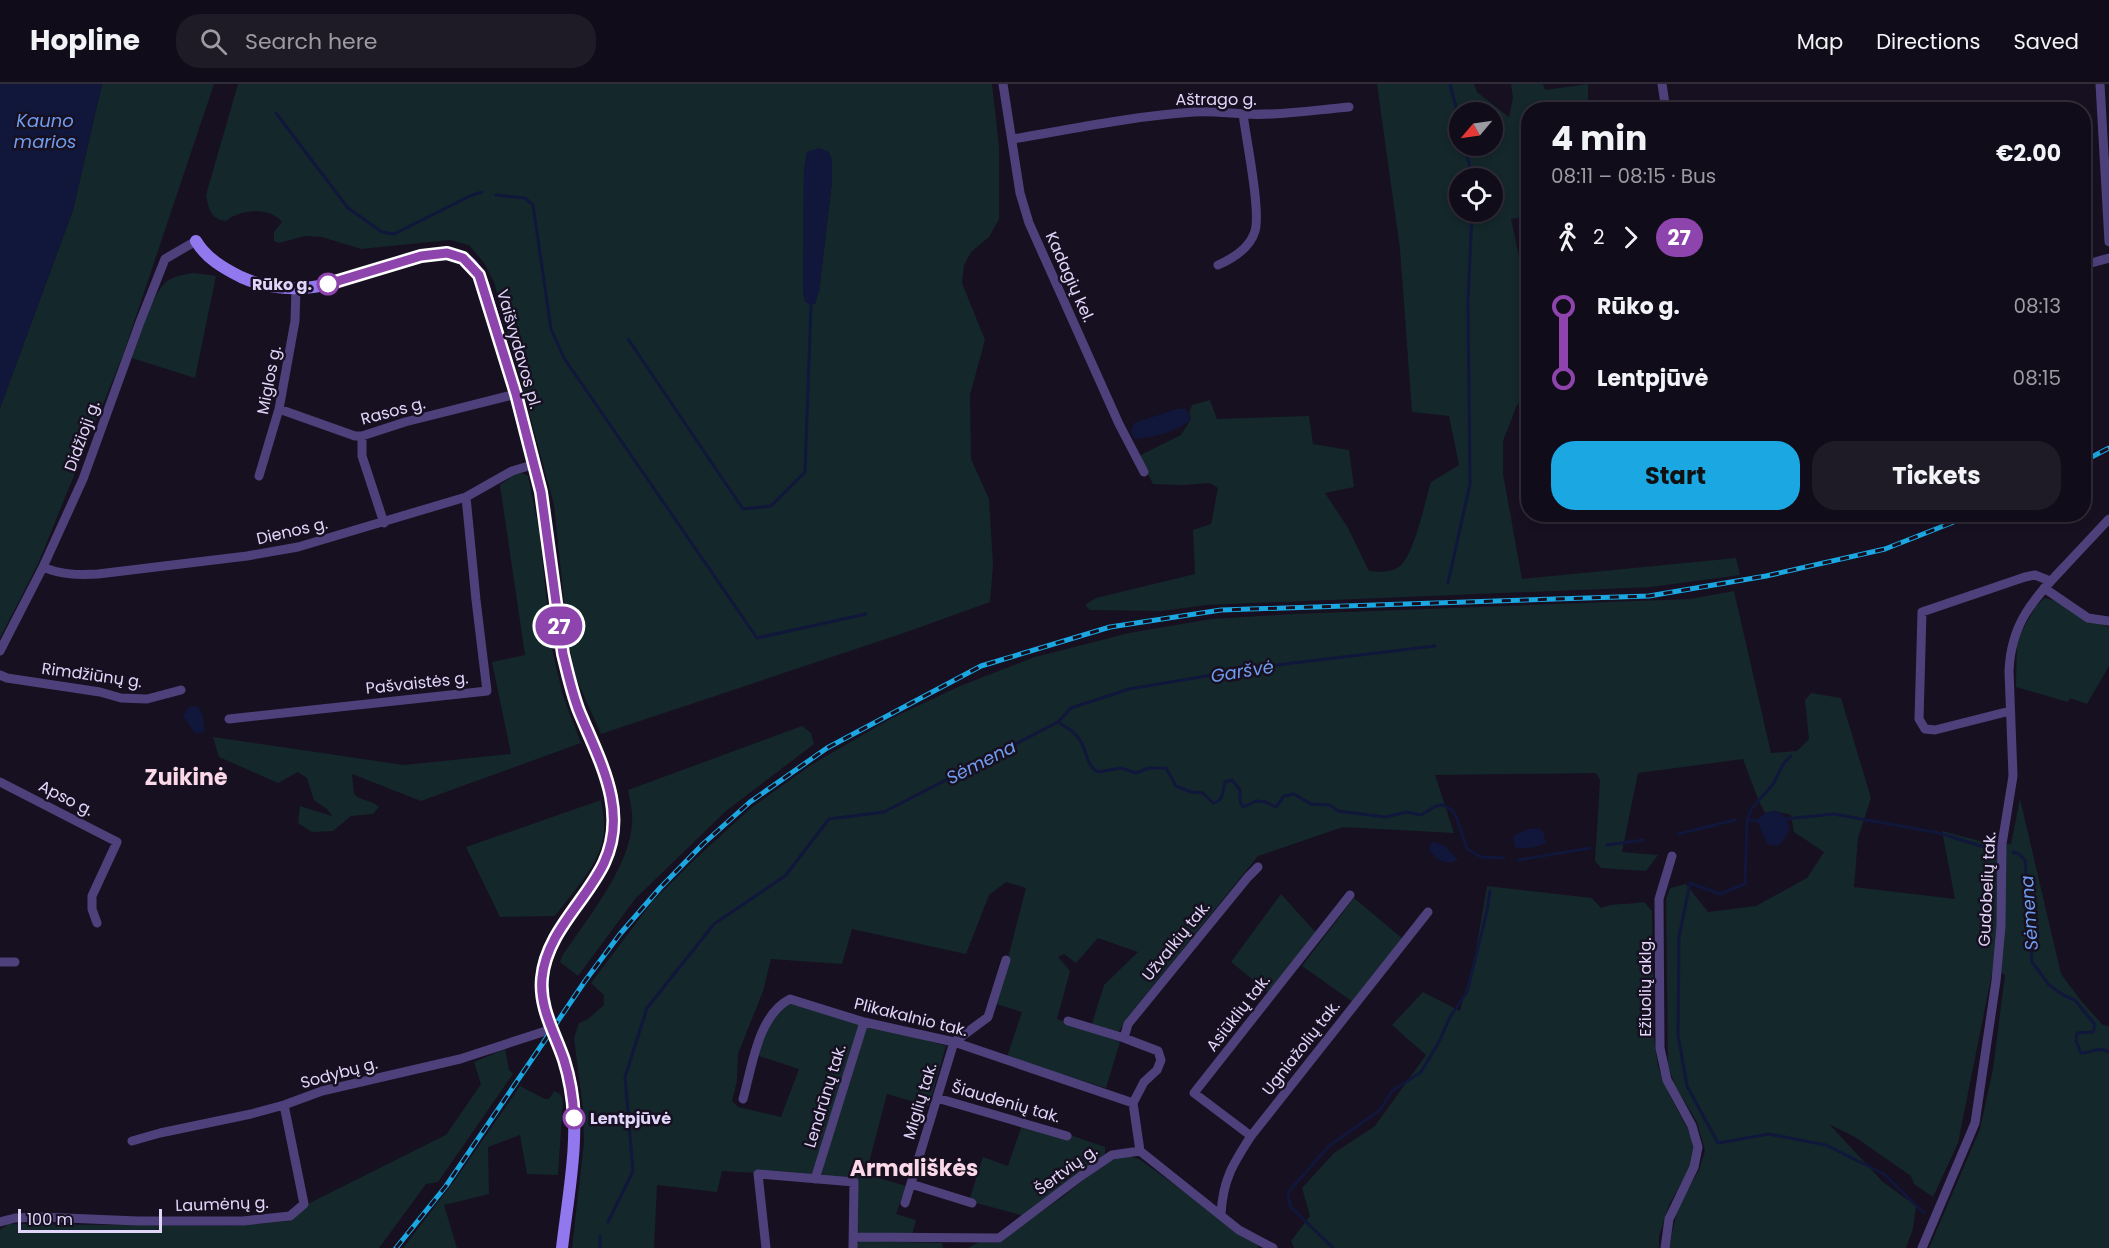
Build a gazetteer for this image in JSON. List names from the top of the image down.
{
  "streets": {
    "main road": ["Vaišvydavos pl."],
    "street": [
      "Aštrago g.",
      "Kadagių kel.",
      "Miglos g.",
      "Rasos g.",
      "Didžioji g.",
      "Dienos g.",
      "Rimdžiūnų g.",
      "Pašvaistės g.",
      "Apso g.",
      "Gudobelių tak.",
      "Užvalkių tak.",
      "Ežiuolių aklg.",
      "Asiūklių tak.",
      "Plikakalnio tak.",
      "Ugniažolių tak.",
      "Sodybų g.",
      "Lendrūnų tak.",
      "Miglių tak.",
      "Šiaudenių tak.",
      "Šertvių g.",
      "Laumėnų g."
    ]
  },
  "crossings": [
    ["Aštrago g.", "Kadagių kel."],
    ["Vaišvydavos pl.", "Miglos g."],
    ["Vaišvydavos pl.", "Rasos g."],
    ["Vaišvydavos pl.", "Dienos g."],
    ["Vaišvydavos pl.", "Sodybų g."],
    ["Miglos g.", "Rasos g."],
    ["Didžioji g.", "Dienos g."],
    ["Dienos g.", "Pašvaistės g."],
    ["Asiūklių tak.", "Ugniažolių tak."],
    ["Plikakalnio tak.", "Lendrūnų tak."],
    ["Plikakalnio tak.", "Miglių tak."],
    ["Sodybų g.", "Laumėnų g."],
    ["Miglių tak.", "Šiaudenių tak."]
  ],
  "districts": ["Zuikinė", "Armališkės"],
  "water": ["Kauno marios", "Garšvė", "Sėmena"],
  "places": ["Rūko g.", "Lentpjūvė"],
  "lines": ["bus line 27"],
  "scale_bar": "100 m",
  "north": "bottom left",
  "page": {
    "header": "Hopline",
    "search": "Search here",
    "nav": ["Map", "Directions", "Saved"],
    "on_map": "27",
    "heading": ["4 min", "08:11 – 08:15 · Bus", "€2.00"],
    "legs": ["2", "27"],
    "list": [
      {
        "name": "Rūko g.",
        "value": "08:13"
      },
      {
        "name": "Lentpjūvė",
        "value": "08:15"
      }
    ],
    "buttons": ["Start", "Tickets"],
    "scale": "100 m"
  }
}
